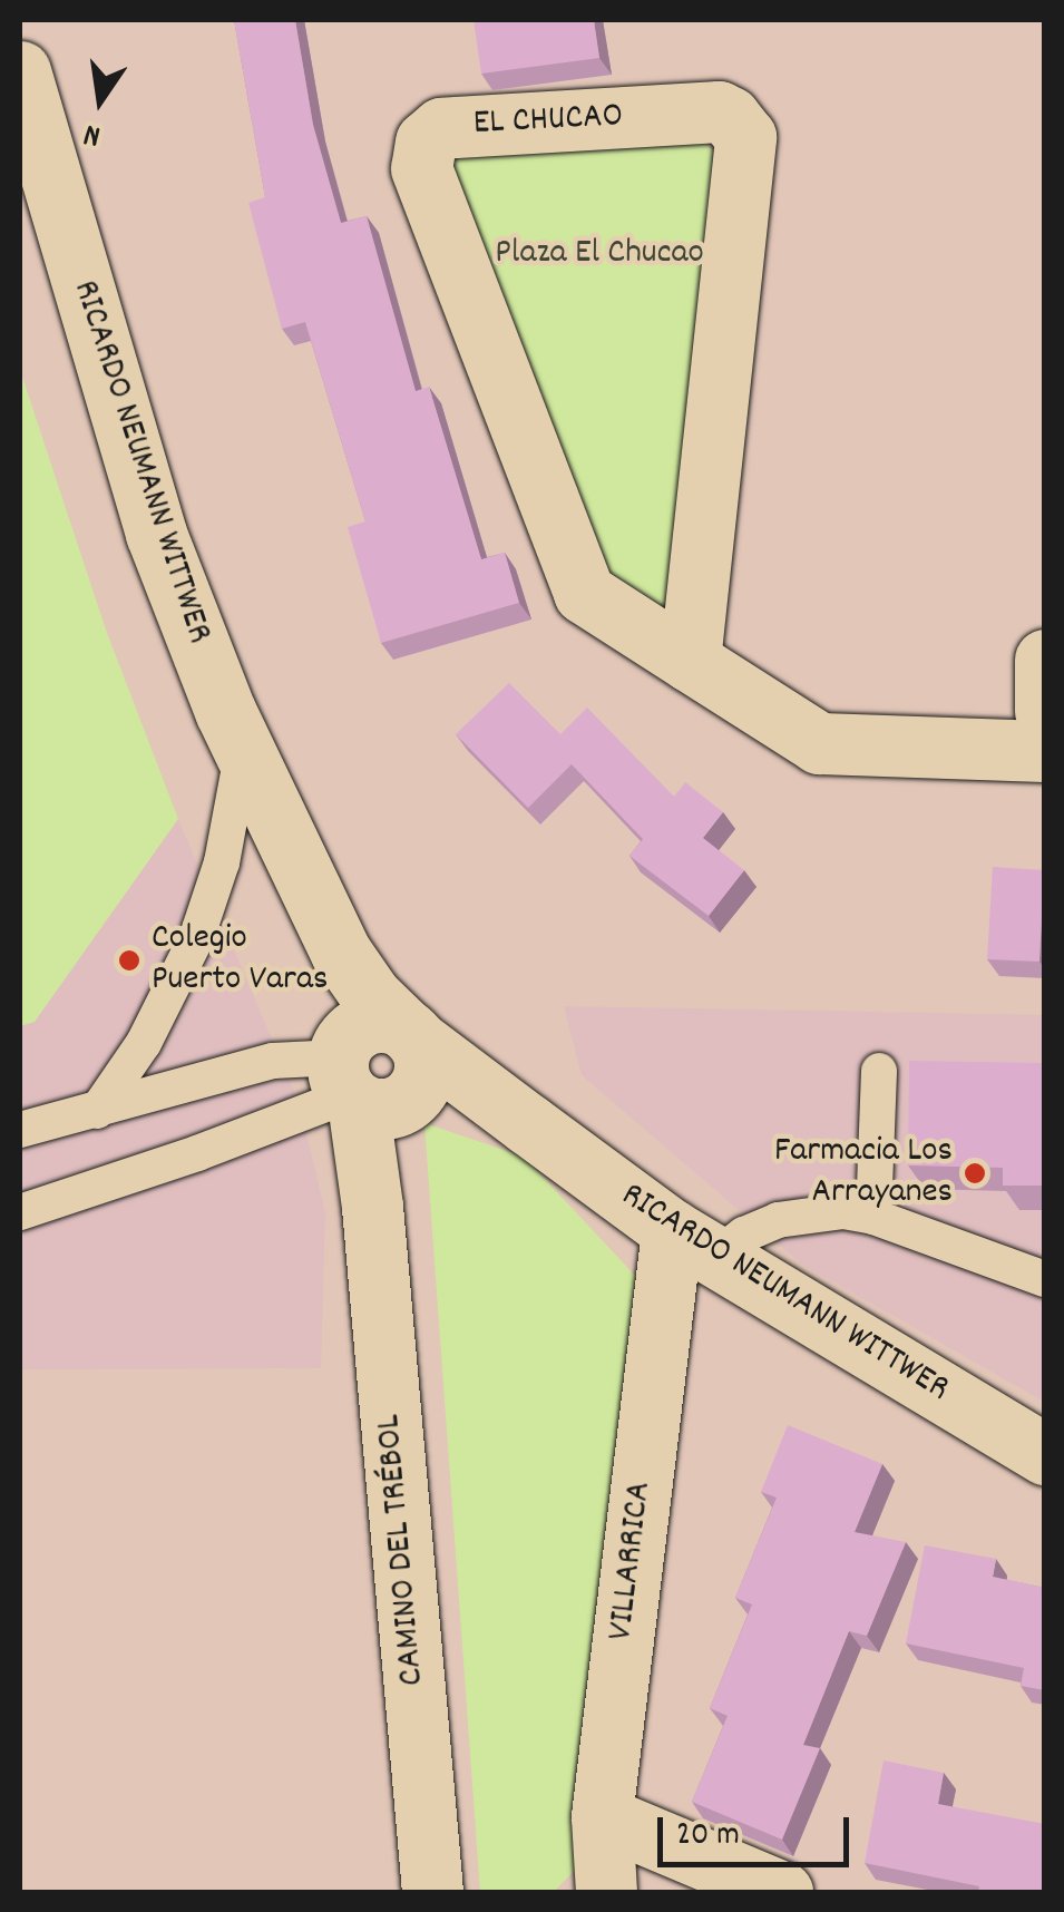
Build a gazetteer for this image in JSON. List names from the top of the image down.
{
  "streets": {
    "street": [
      "EL CHUCAO",
      "RICARDO NEUMANN WITTWER",
      "CAMINO DEL TRÉBOL",
      "VILLARRICA"
    ]
  },
  "crossings": [
    ["RICARDO NEUMANN WITTWER", "CAMINO DEL TRÉBOL"],
    ["RICARDO NEUMANN WITTWER", "VILLARRICA"]
  ],
  "parks": ["Plaza El Chucao"],
  "places": ["Colegio Puerto Varas", "Farmacia Los Arrayanes"],
  "scale_bar": "20 m",
  "north": "bottom"
}
